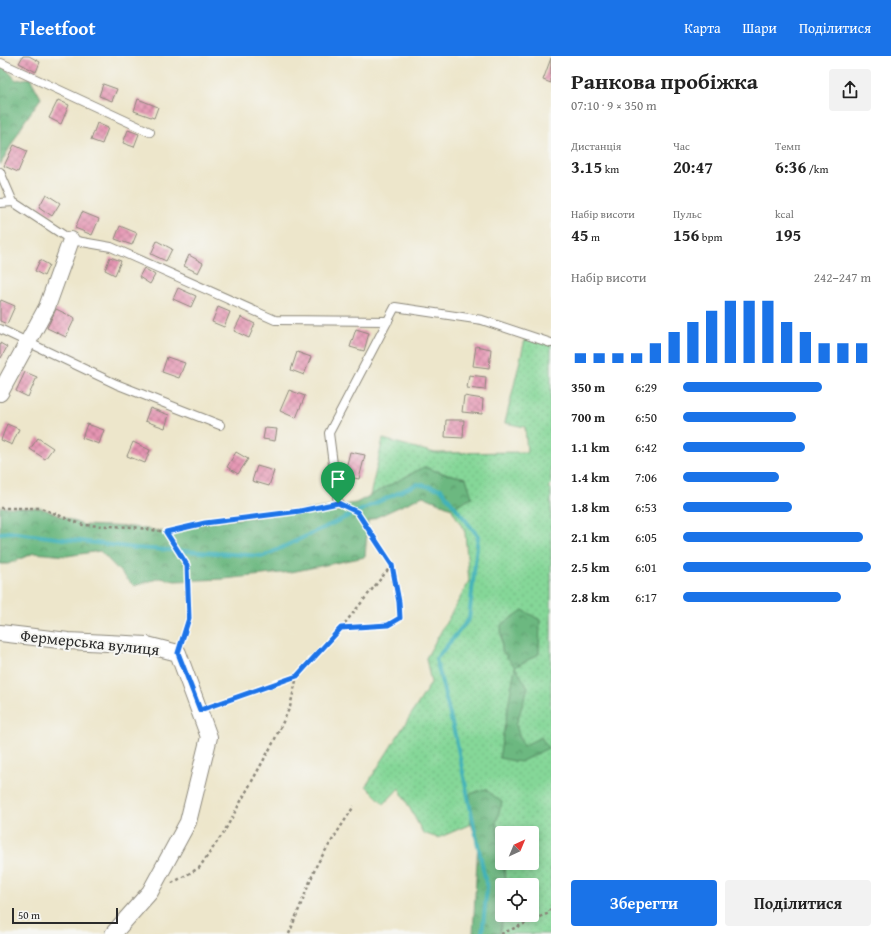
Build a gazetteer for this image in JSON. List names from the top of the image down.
{
  "streets": {
    "street": ["Фермерська вулиця"]
  },
  "scale_bar": "50 m",
  "north": "top right",
  "page": {
    "header": "Fleetfoot",
    "nav": ["Карта", "Шари", "Поділитися"],
    "heading": ["Ранкова пробіжка", "07:10 · 9 × 350 m"],
    "stats": [
      ["Дистанція", "3.15 km"],
      ["Час", "20:47"],
      ["Темп", "6:36 /km"],
      ["Набір висоти", "45 m"],
      ["Пульс", "156 bpm"],
      ["kcal", "195"]
    ],
    "chart": ["Набір висоти", "242–247 m"],
    "list": [
      {
        "name": "350 m",
        "note": "6:29"
      },
      {
        "name": "700 m",
        "note": "6:50"
      },
      {
        "name": "1.1 km",
        "note": "6:42"
      },
      {
        "name": "1.4 km",
        "note": "7:06"
      },
      {
        "name": "1.8 km",
        "note": "6:53"
      },
      {
        "name": "2.1 km",
        "note": "6:05"
      },
      {
        "name": "2.5 km",
        "note": "6:01"
      },
      {
        "name": "2.8 km",
        "note": "6:17"
      }
    ],
    "buttons": ["Зберегти", "Поділитися"],
    "scale": "50 m"
  }
}
